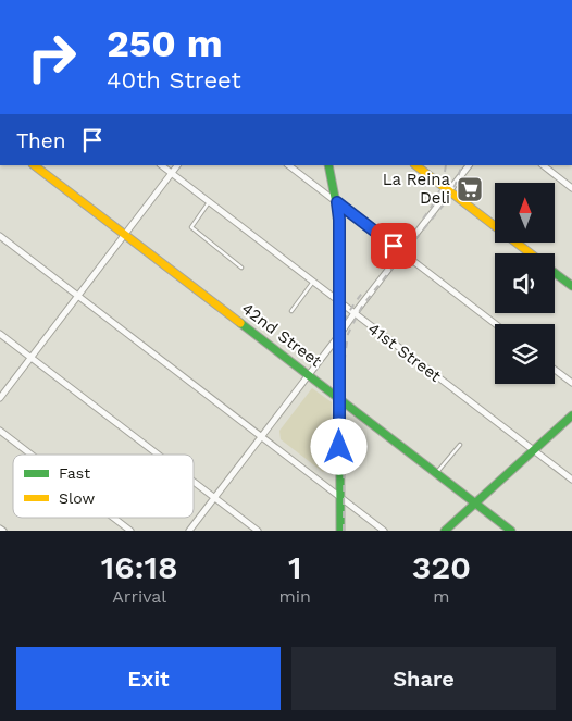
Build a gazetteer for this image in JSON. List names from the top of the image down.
{
  "streets": {
    "street": ["42nd Street", "41st Street"]
  },
  "places": {
    "supermarket": ["La Reina Deli"]
  },
  "legend": ["Fast", "Slow"],
  "north": "top",
  "page": {
    "turn": ["250 m", "40th Street"],
    "then": "Then",
    "eta": [
      "16:18",
      "Arrival",
      "1",
      "min",
      "320",
      "m"
    ],
    "buttons": ["Exit", "Share"]
  }
}
